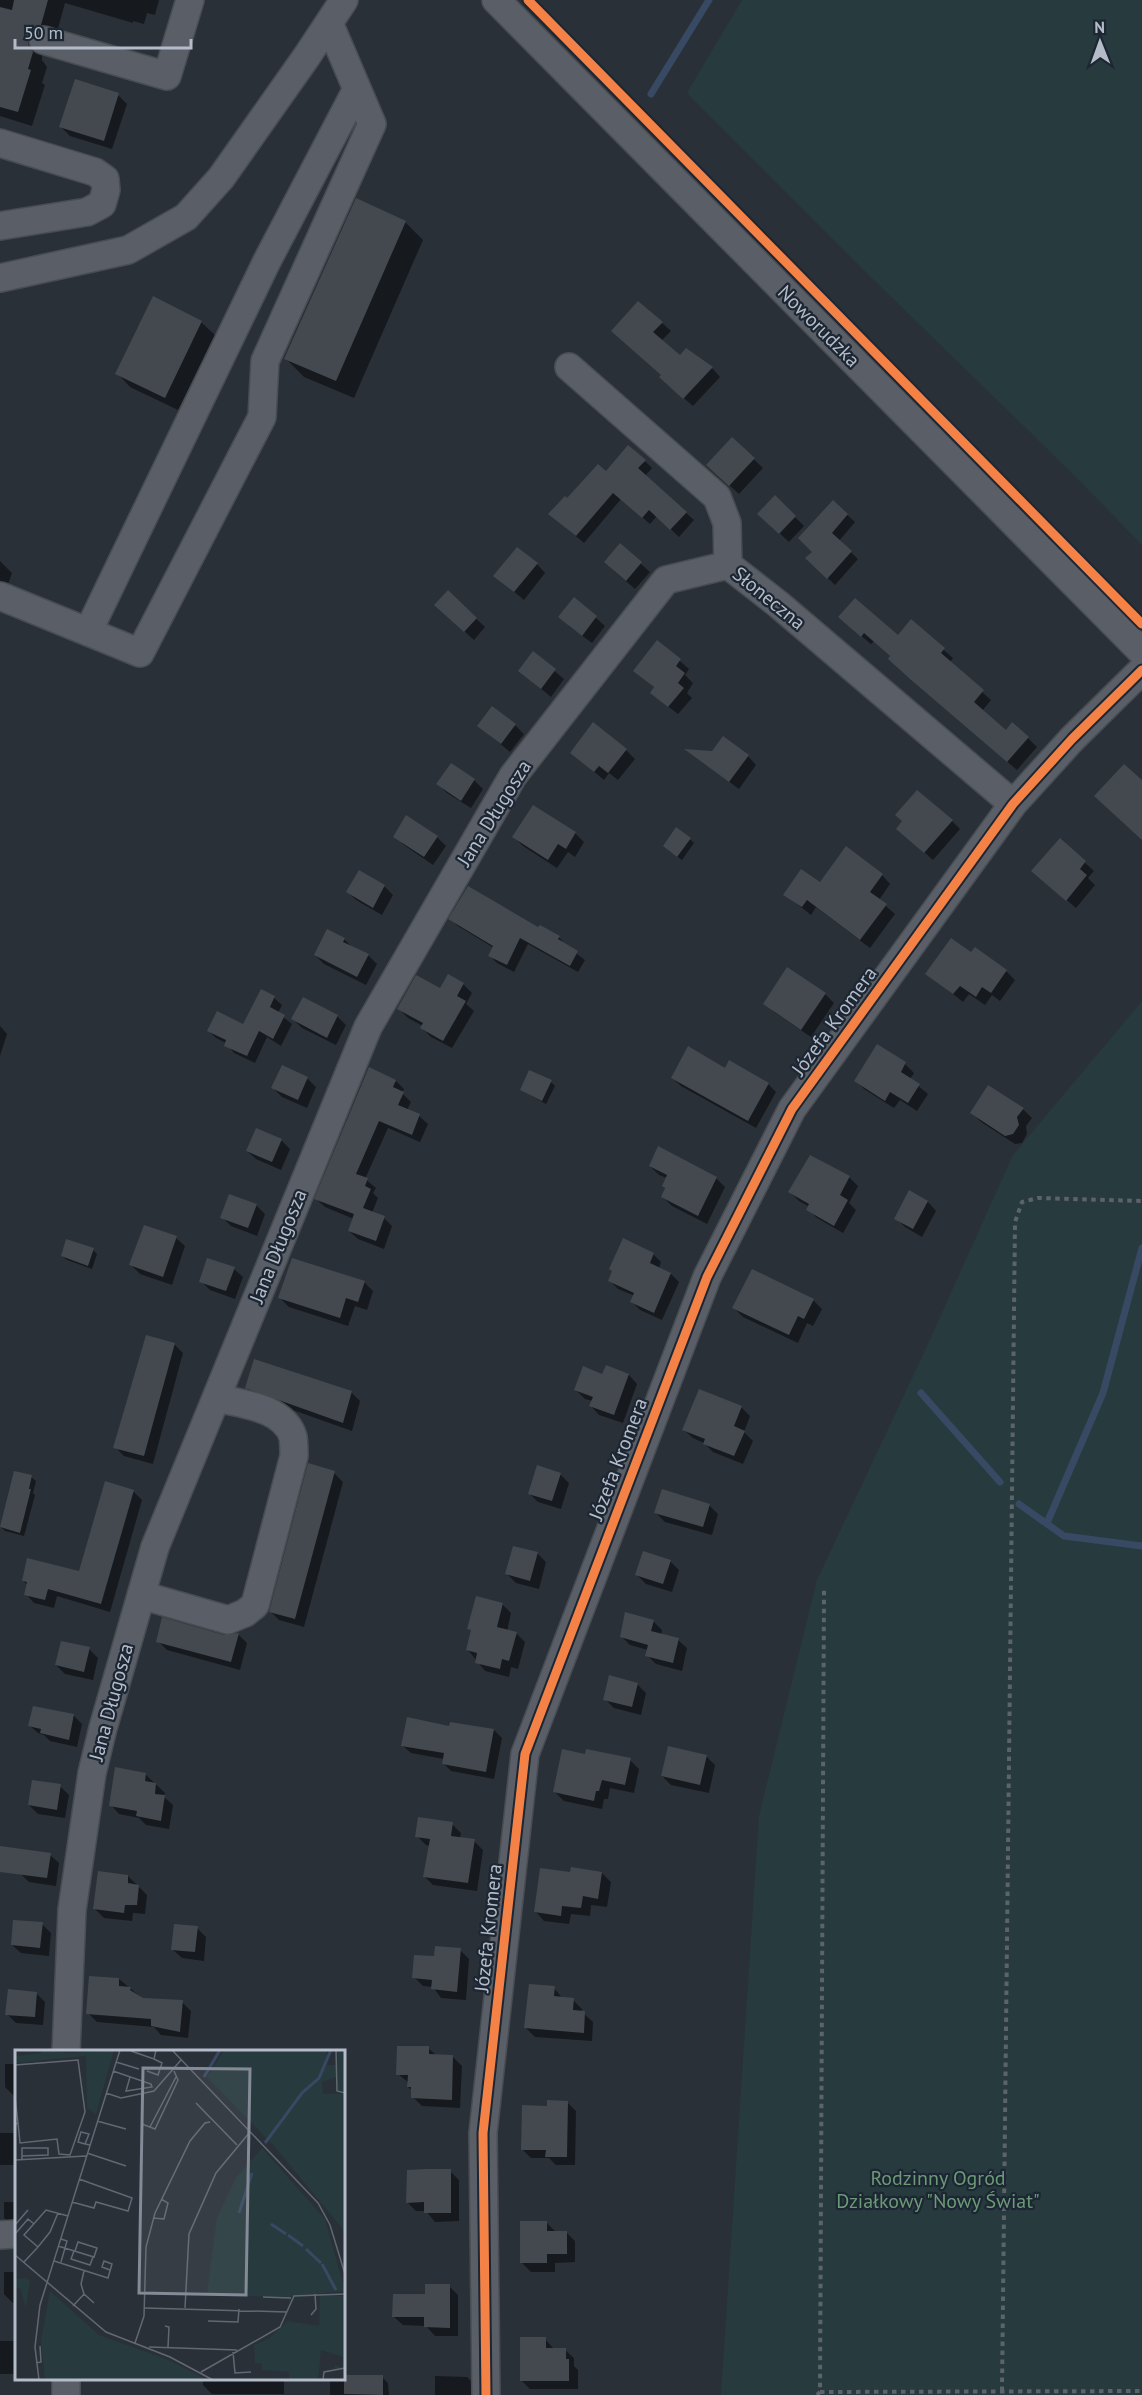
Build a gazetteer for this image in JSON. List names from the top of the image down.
{
  "streets": {
    "street": [
      "Noworudzka",
      "Słoneczna",
      "Jana Długosza",
      "Józefa Kromera"
    ]
  },
  "crossings": [
    ["Słoneczna", "Jana Długosza"],
    ["Słoneczna", "Józefa Kromera"]
  ],
  "parks": ["Rodzinny Ogród Działkowy \"Nowy Świat\""],
  "scale_bar": "50 m",
  "north": "top"
}
